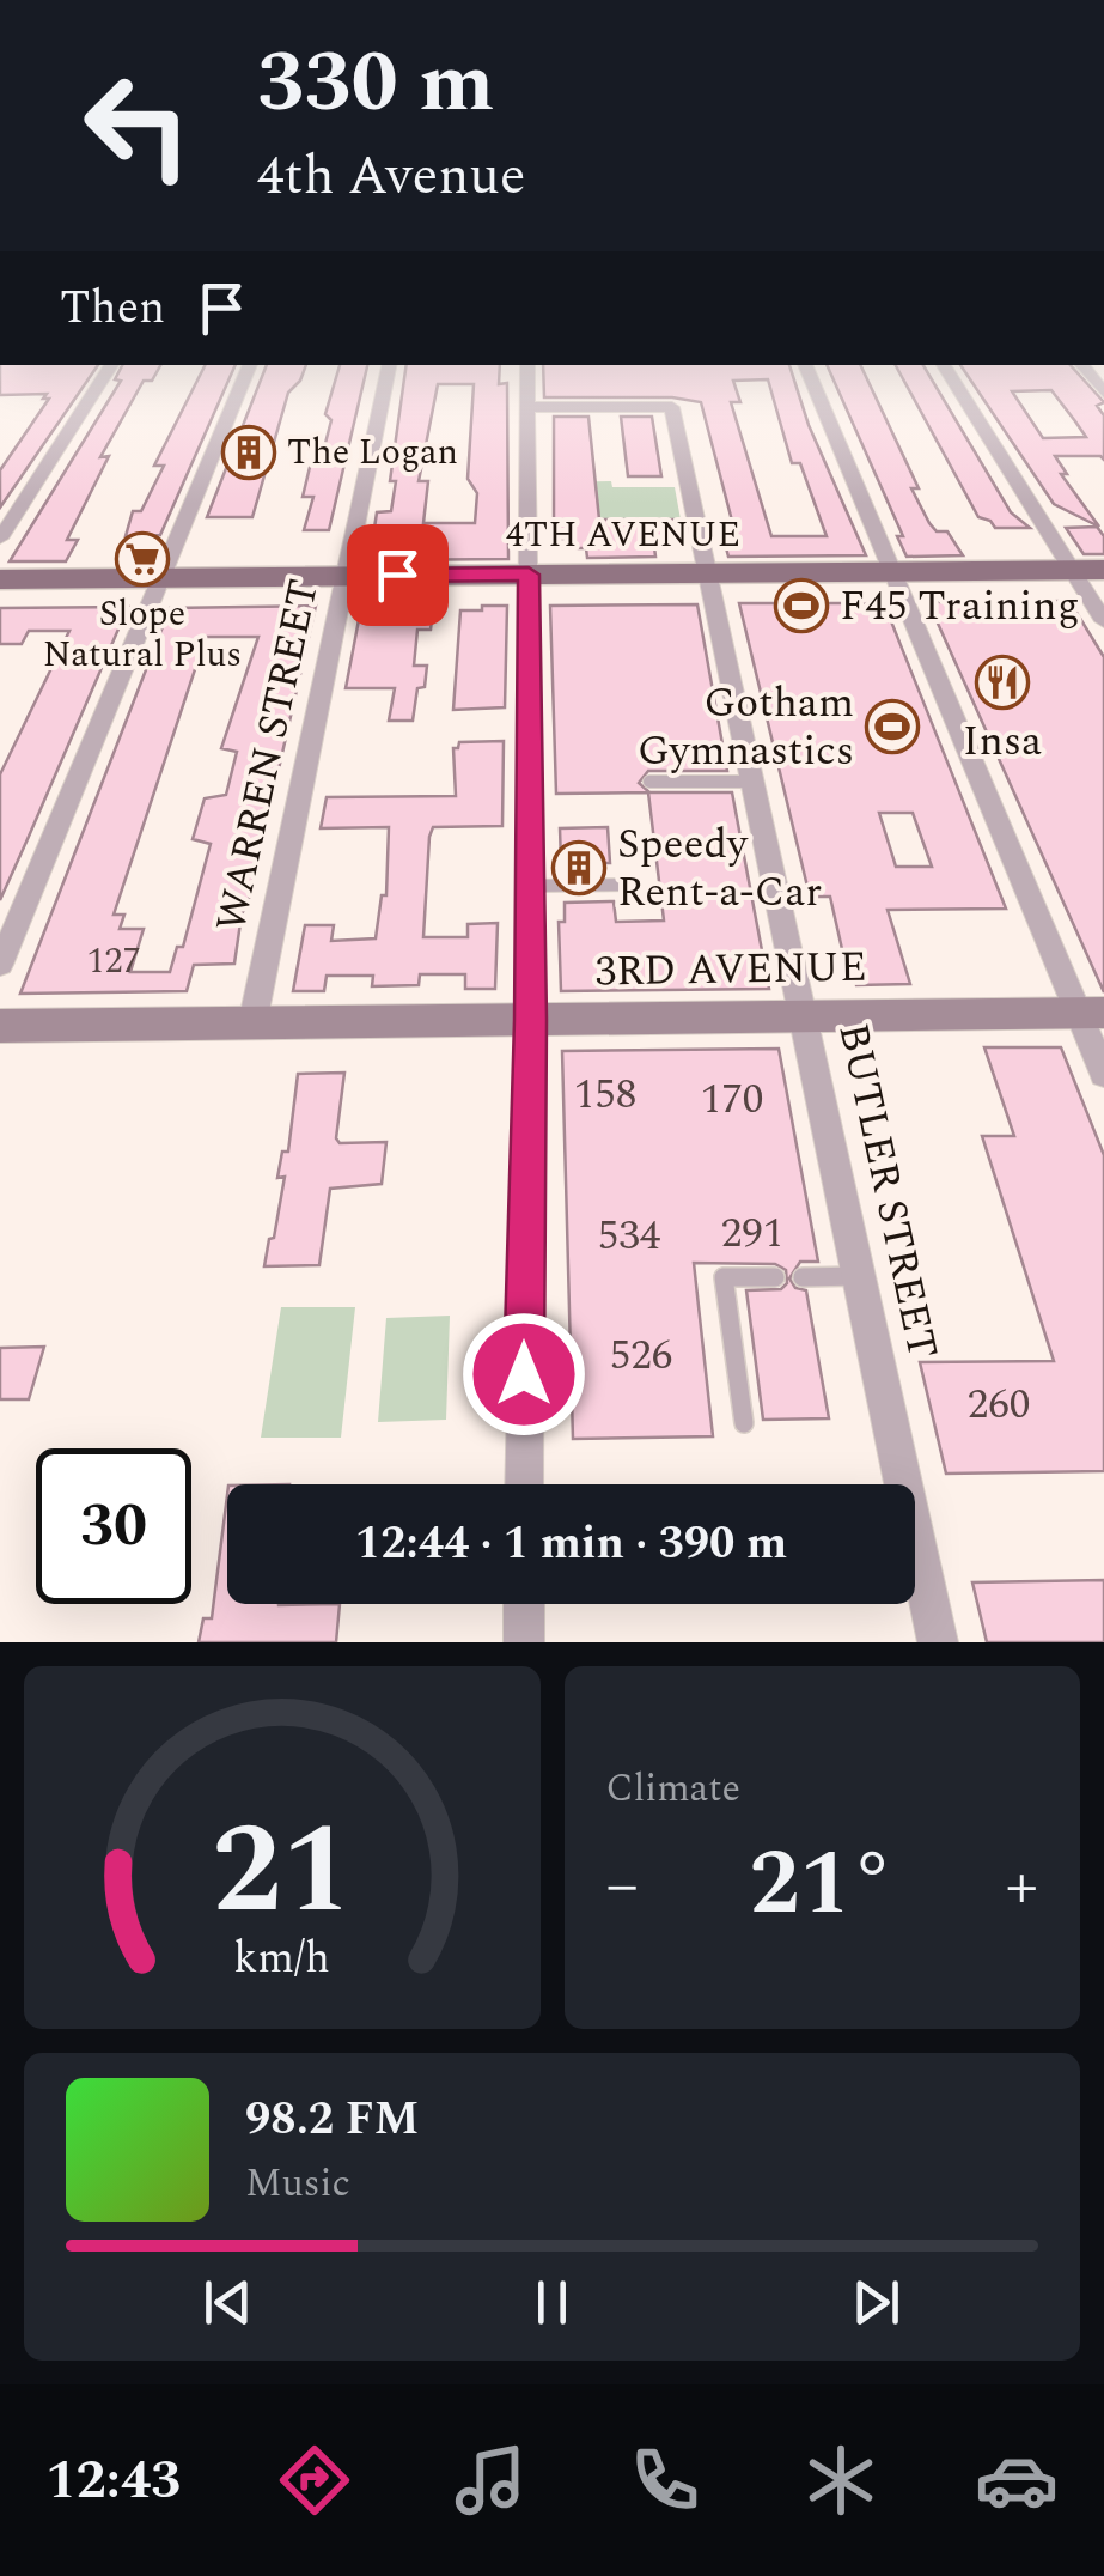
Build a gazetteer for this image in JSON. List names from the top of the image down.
{
  "streets": {
    "main road": ["4TH AVENUE", "3RD AVENUE"],
    "street": ["WARREN STREET", "BUTLER STREET"]
  },
  "crossings": [
    ["4TH AVENUE", "WARREN STREET"],
    ["4TH AVENUE", "BUTLER STREET"],
    ["WARREN STREET", "3RD AVENUE"],
    ["3RD AVENUE", "BUTLER STREET"]
  ],
  "places": {
    "building": ["The Logan", "Speedy Rent-a-Car"],
    "supermarket": ["Slope Natural Plus"],
    "sports": ["F45 Training", "Gotham Gymnastics"],
    "restaurant": ["Insa"]
  },
  "house_numbers": [
    "127",
    "158",
    "170",
    "291",
    "534",
    "526",
    "260"
  ],
  "page": {
    "turn": ["330 m", "4th Avenue"],
    "then": "Then",
    "limit": "30",
    "trip": "12:44 · 1 min · 390 m",
    "tile": "Climate",
    "heat": ["−", "21°", "+"],
    "song": ["98.2 FM", "Music"],
    "tabs": "12:43",
    "gauge": ["21", "km/h"]
  }
}
